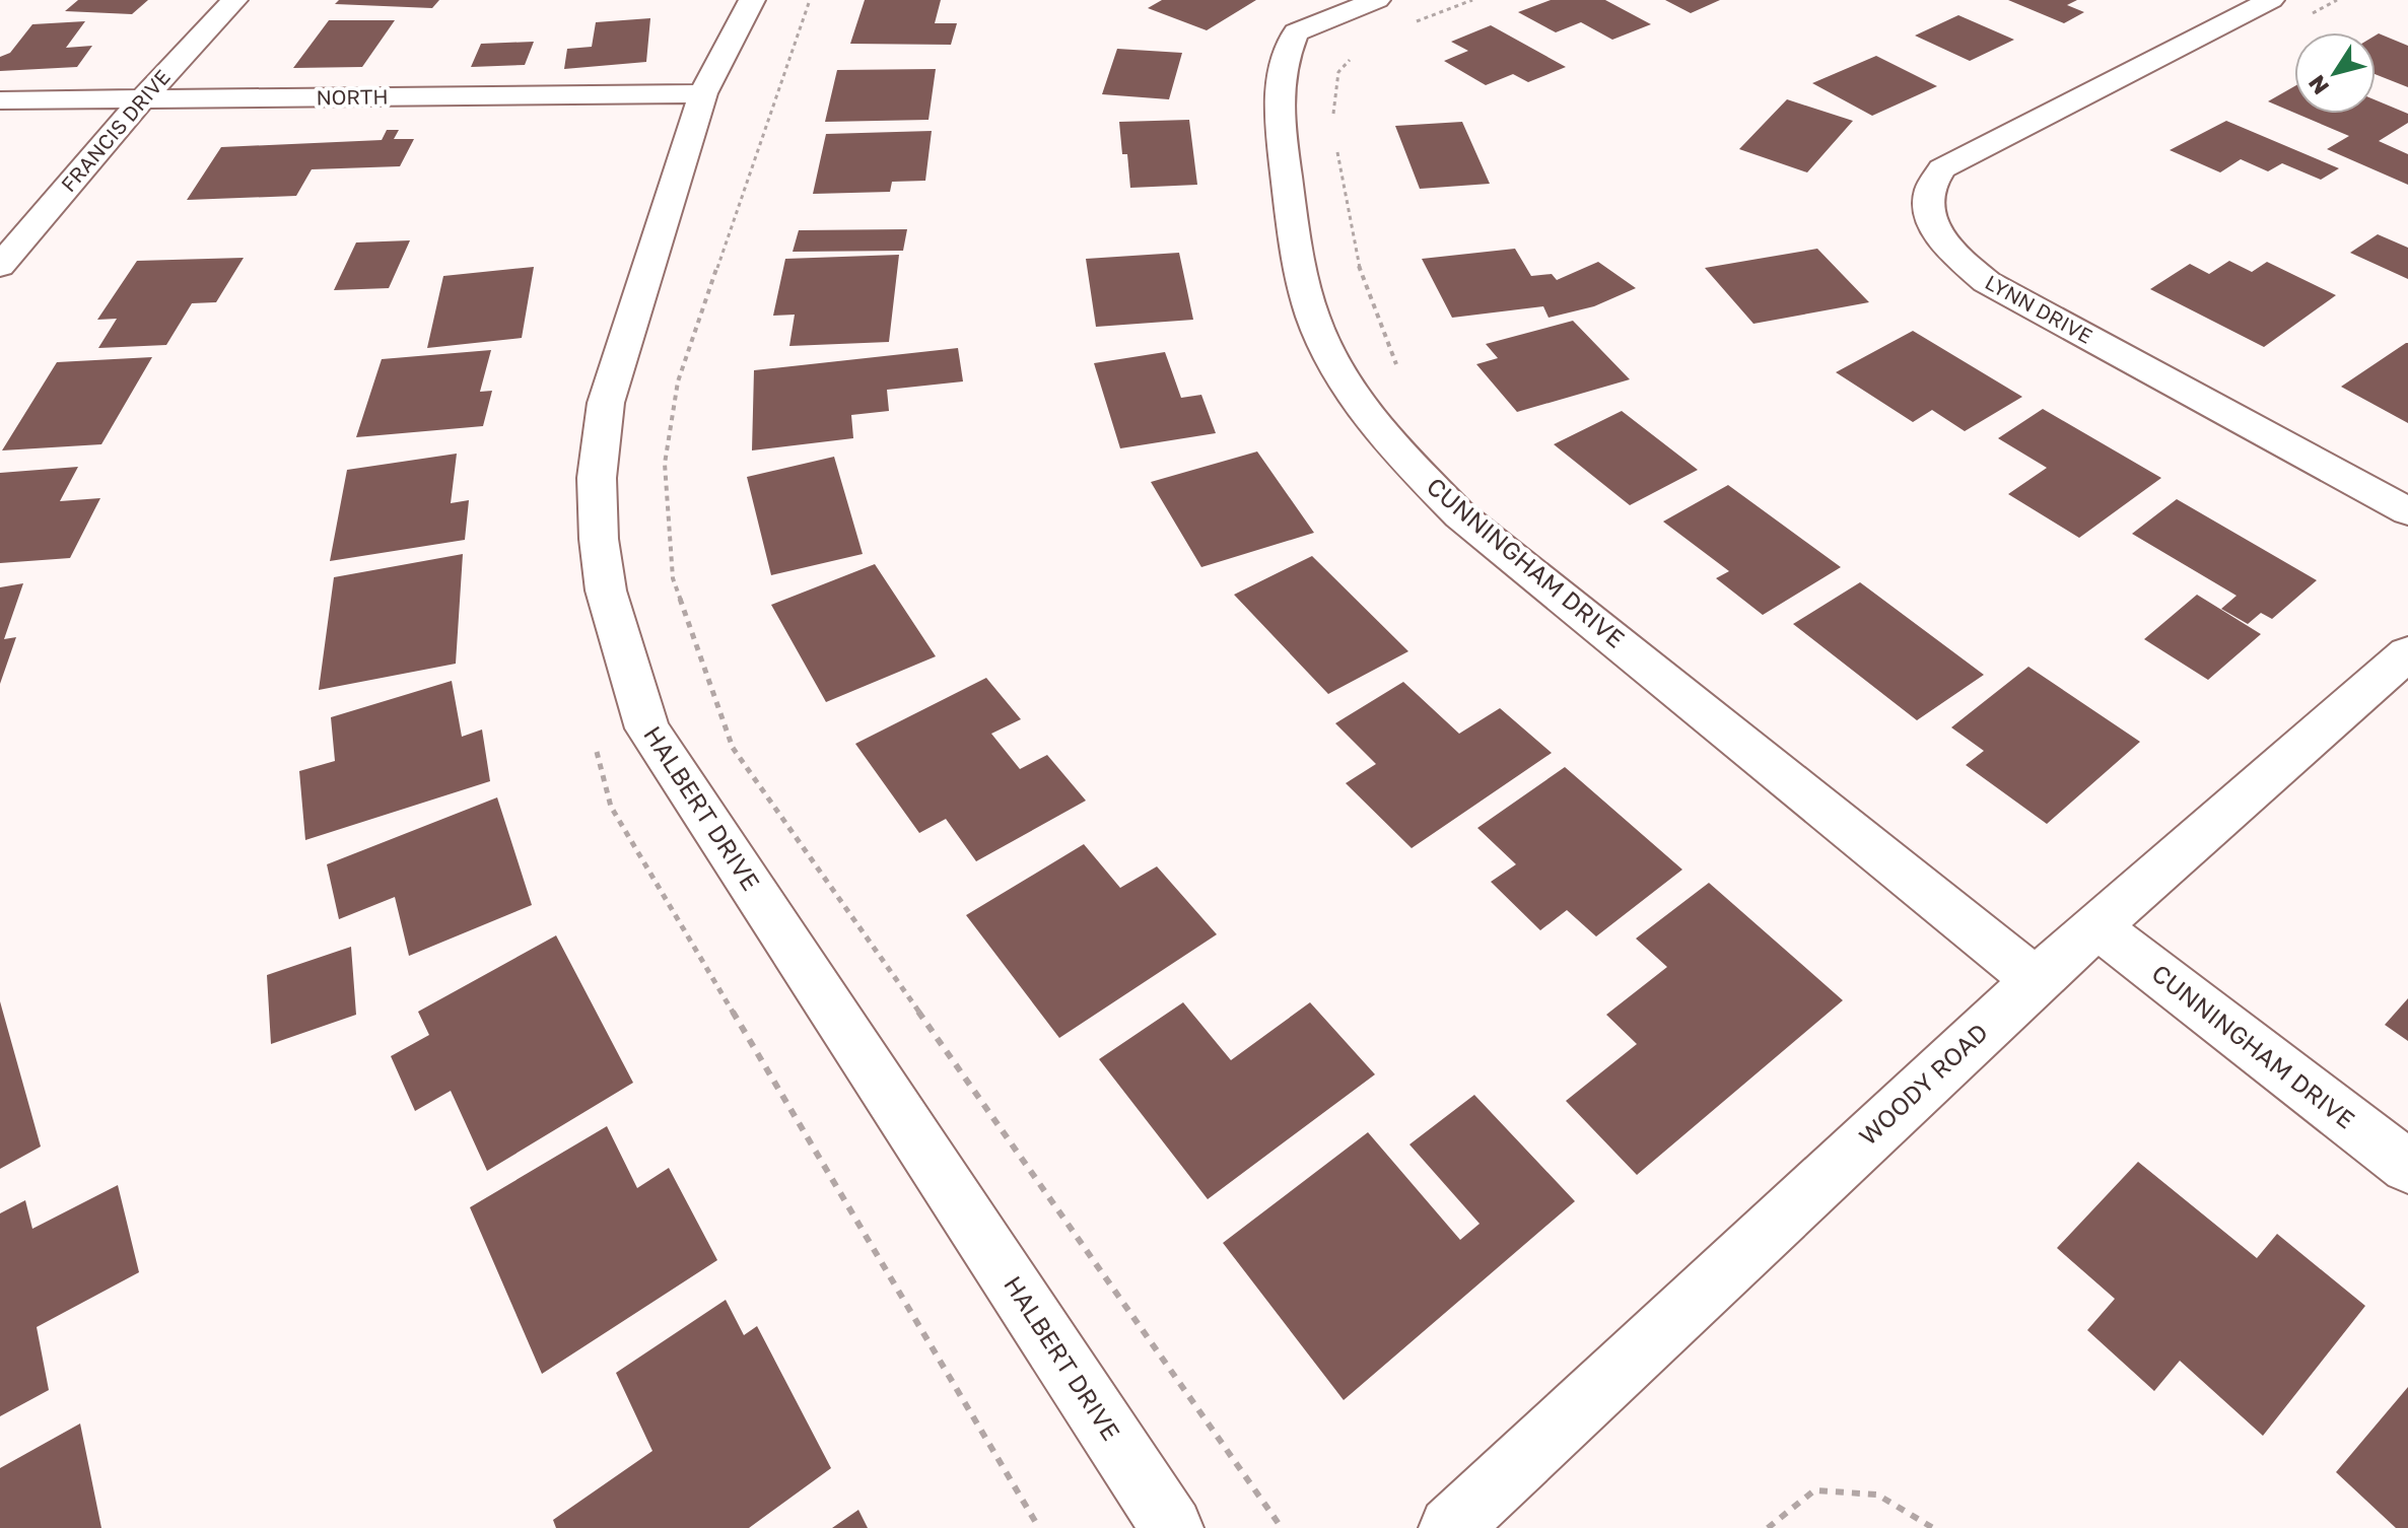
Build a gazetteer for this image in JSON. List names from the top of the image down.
{
  "streets": {
    "street": [
      "NORTH",
      "FRANCIS DRIVE",
      "LYNN DRIVE",
      "CUNNINGHAM DRIVE",
      "HALBERT DRIVE",
      "WOODY ROAD"
    ]
  },
  "crossings": [
    ["NORTH", "FRANCIS DRIVE"],
    ["NORTH", "HALBERT DRIVE"],
    ["CUNNINGHAM DRIVE", "WOODY ROAD"]
  ],
  "north": "bottom left"
}
